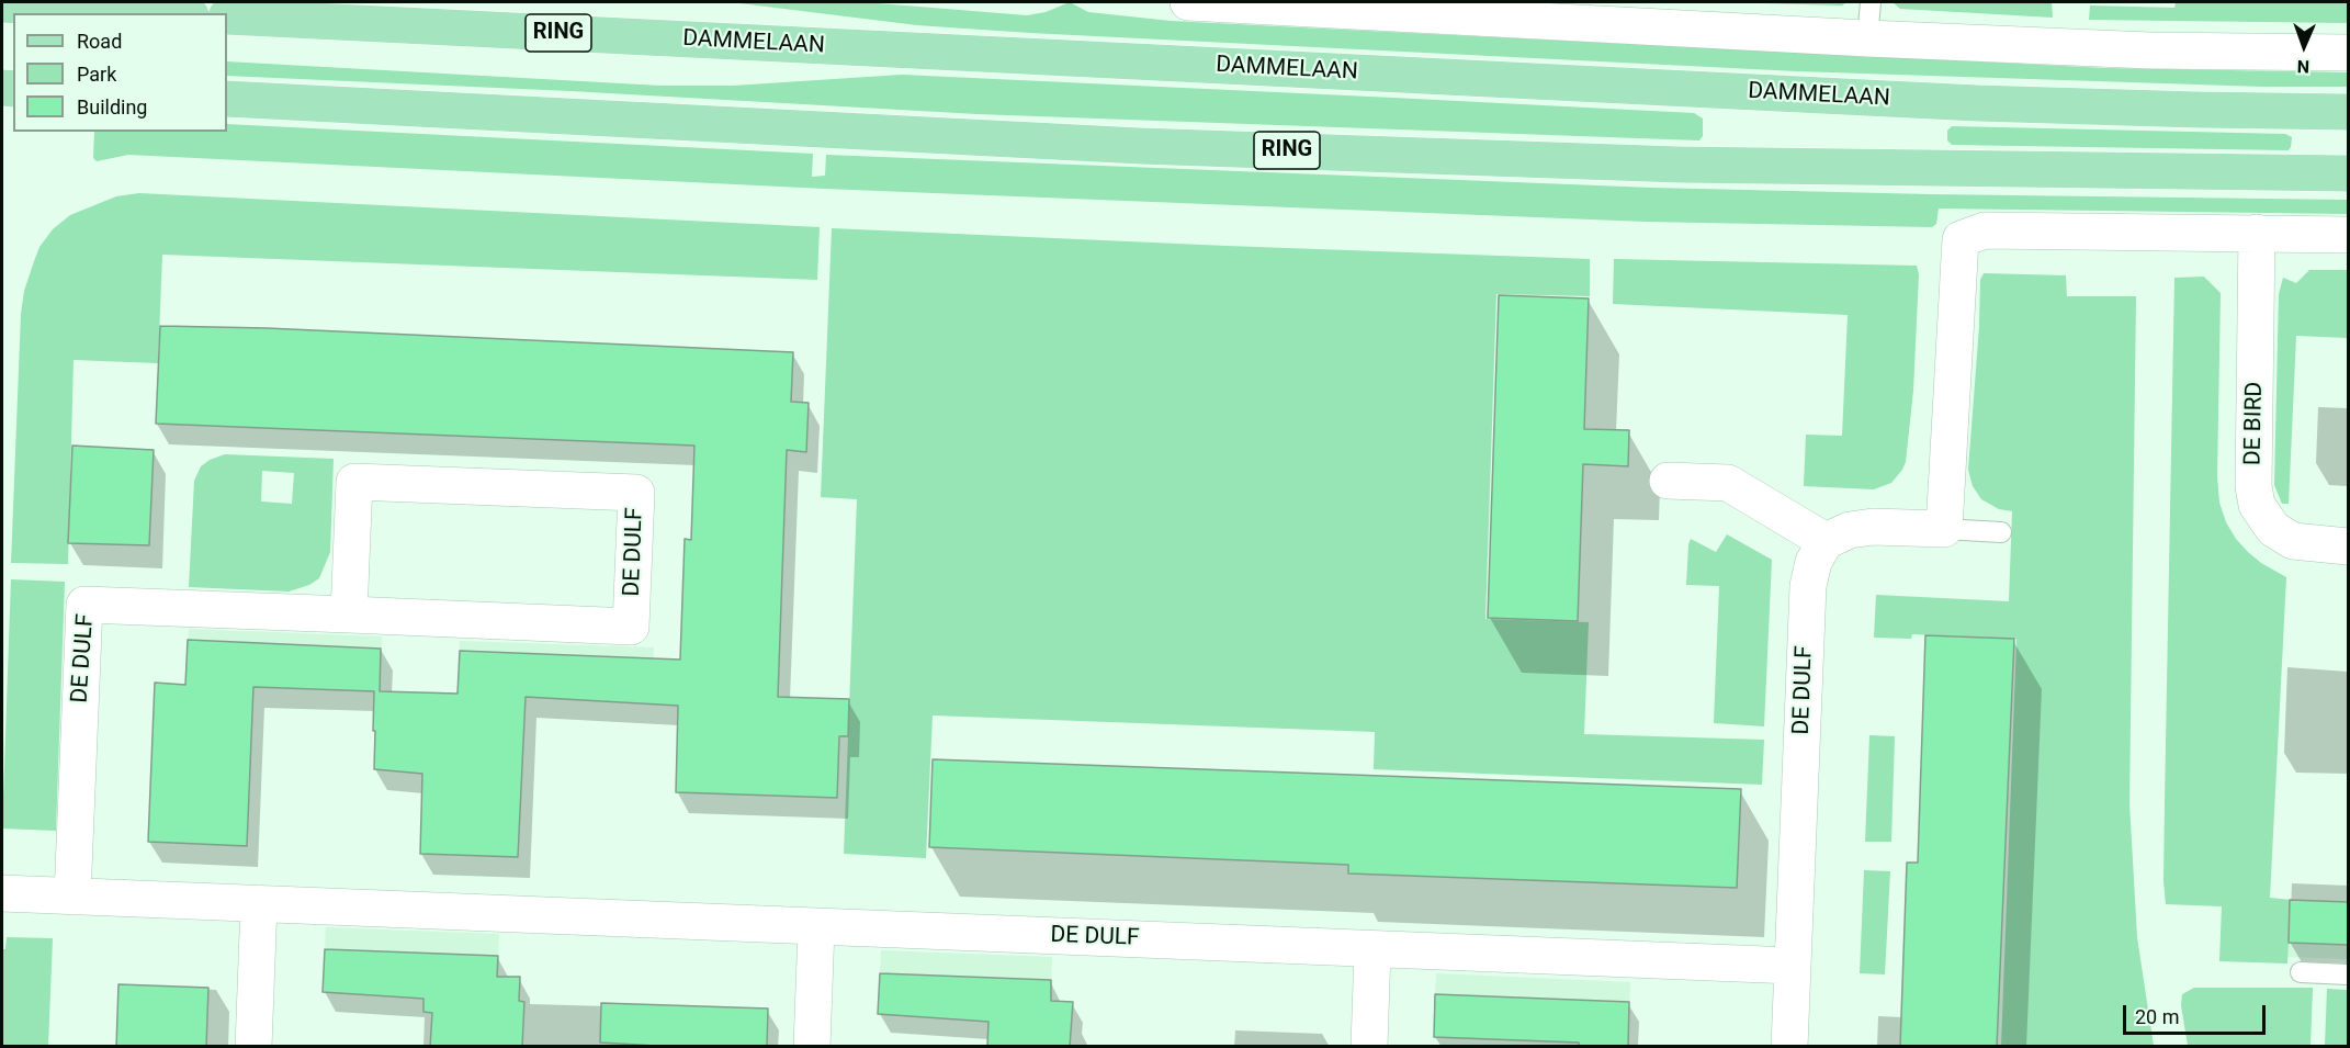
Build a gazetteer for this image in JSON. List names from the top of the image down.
{
  "streets": {
    "main road": ["RING", "DAMMELAAN"],
    "street": ["DE BIRD", "DE DULF"]
  },
  "legend": ["Road", "Park", "Building"],
  "scale_bar": "20 m",
  "north": "bottom"
}
